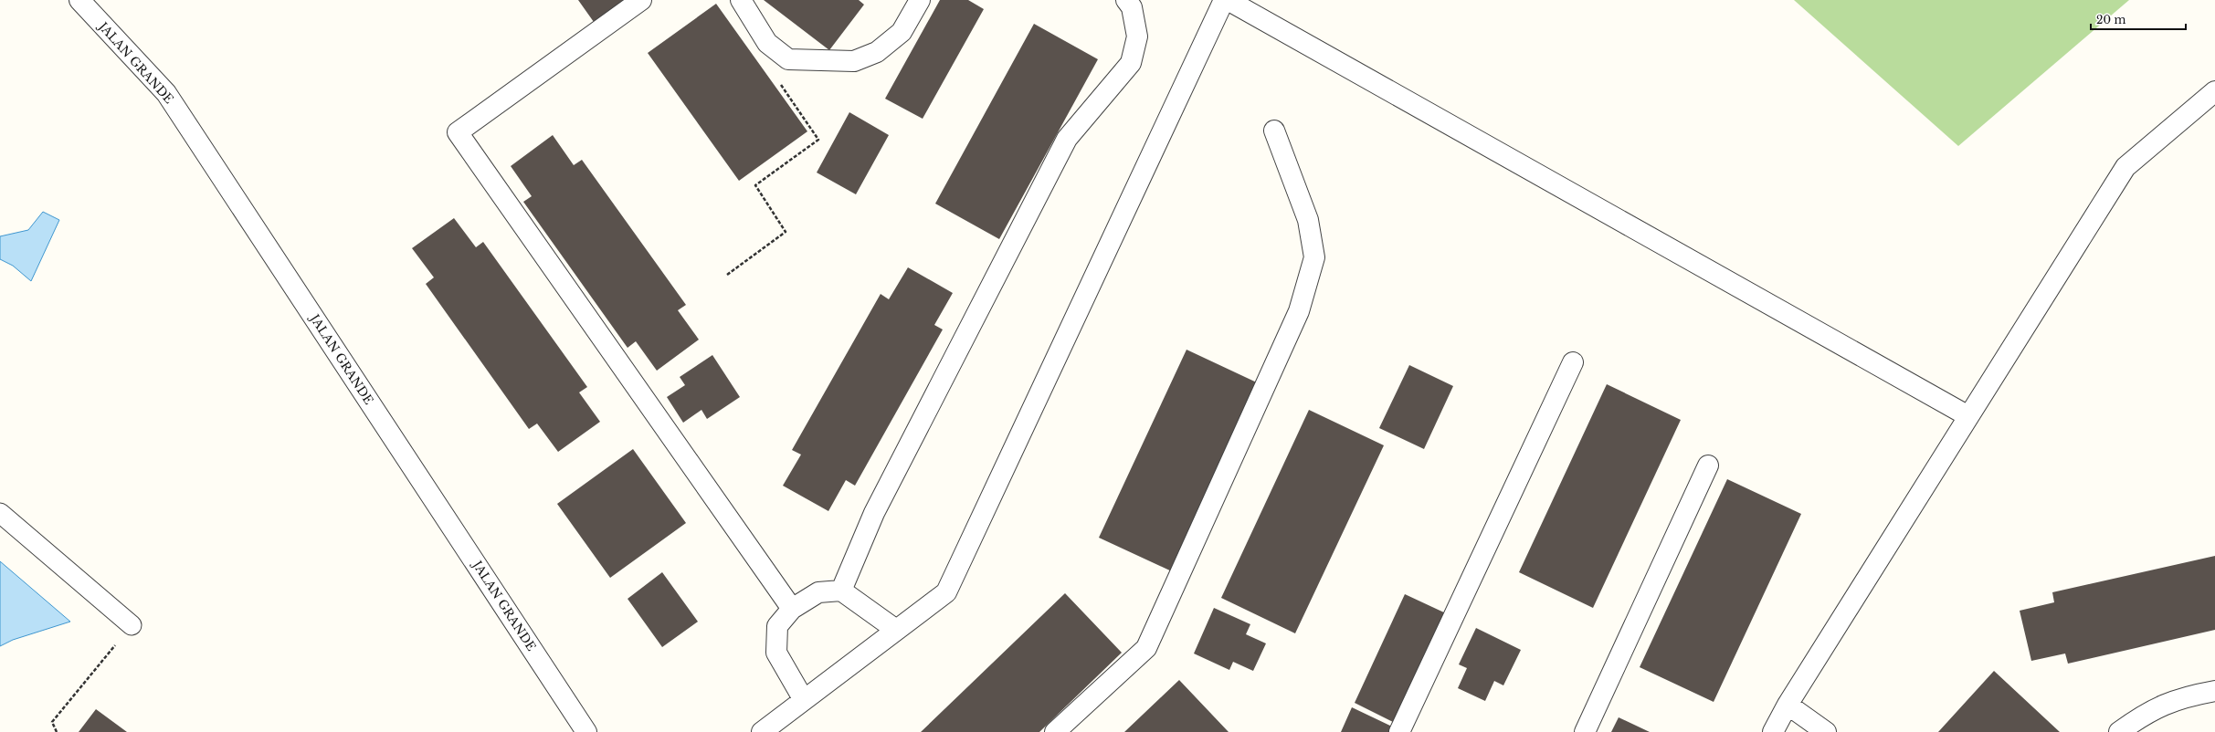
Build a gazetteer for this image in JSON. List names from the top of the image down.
{
  "streets": {
    "street": ["JALAN GRANDE"]
  },
  "scale_bar": "20 m"
}
